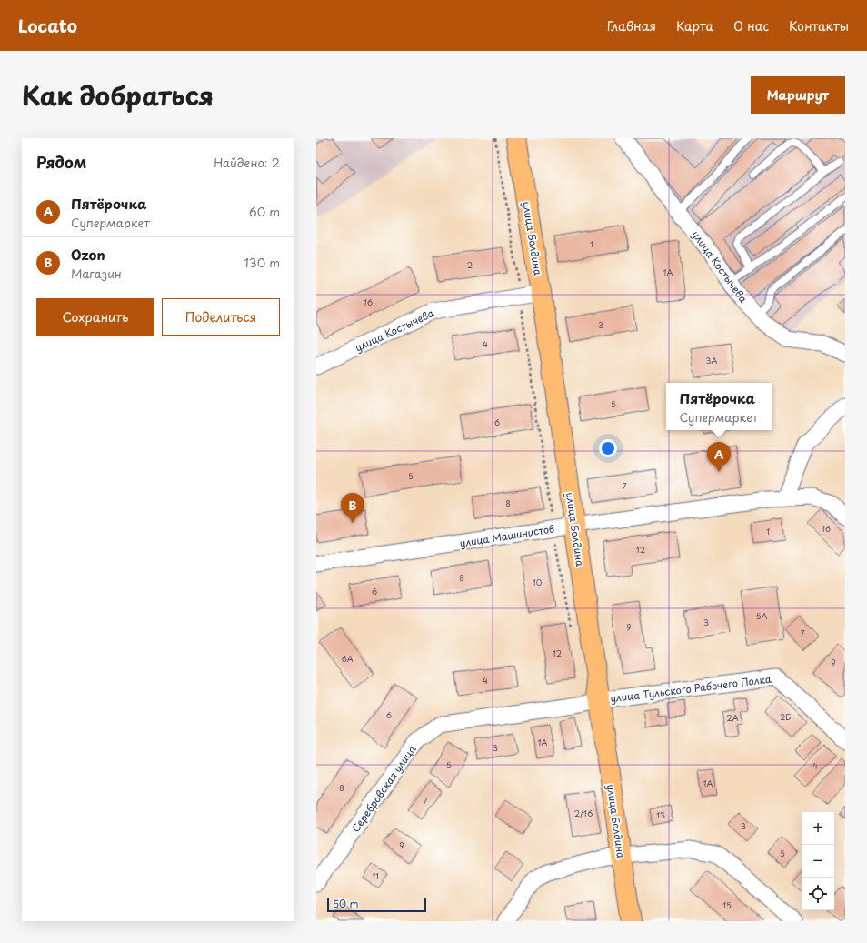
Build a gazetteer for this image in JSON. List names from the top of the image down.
{
  "streets": {
    "main road": ["улица Болдина"],
    "street": [
      "улица Костычева",
      "улица Машинистов",
      "улица Тульского Рабочего Полка",
      "Серебровская улица"
    ]
  },
  "crossings": [
    ["улица Болдина", "улица Костычева"],
    ["улица Болдина", "улица Машинистов"],
    ["улица Болдина", "улица Тульского Рабочего Полка"],
    ["улица Болдина", "Серебровская улица"],
    ["улица Тульского Рабочего Полка", "Серебровская улица"]
  ],
  "house_numbers": [
    "1",
    "2",
    "1А",
    "16",
    "3",
    "4",
    "3А",
    "5",
    "6",
    "5",
    "7",
    "8",
    "16",
    "1",
    "12",
    "8",
    "10",
    "6",
    "5А",
    "3",
    "9",
    "7",
    "12",
    "6А",
    "9",
    "4",
    "6",
    "2Б",
    "2А",
    "1А",
    "3",
    "5",
    "4",
    "1А",
    "8",
    "7",
    "2/16",
    "13",
    "3",
    "9",
    "5",
    "11",
    "15"
  ],
  "scale_bar": "50 m",
  "page": {
    "header": "Locato",
    "nav": [
      "Главная",
      "Карта",
      "О нас",
      "Контакты"
    ],
    "title": "Как добраться",
    "buttons": [
      "Маршрут",
      ["Сохранить", "Поделиться"]
    ],
    "heading": ["Рядом", "Найдено: 2"],
    "list": [
      {
        "mark": "A",
        "name": "Пятёрочка",
        "note": "Супермаркет",
        "value": "60 m"
      },
      {
        "mark": "B",
        "name": "Ozon",
        "note": "Магазин",
        "value": "130 m"
      }
    ],
    "popup": ["Пятёрочка", "Супермаркет"],
    "pins": ["A", "B"],
    "map_buttons": ["+", "−"],
    "scale": "50 m"
  }
}
